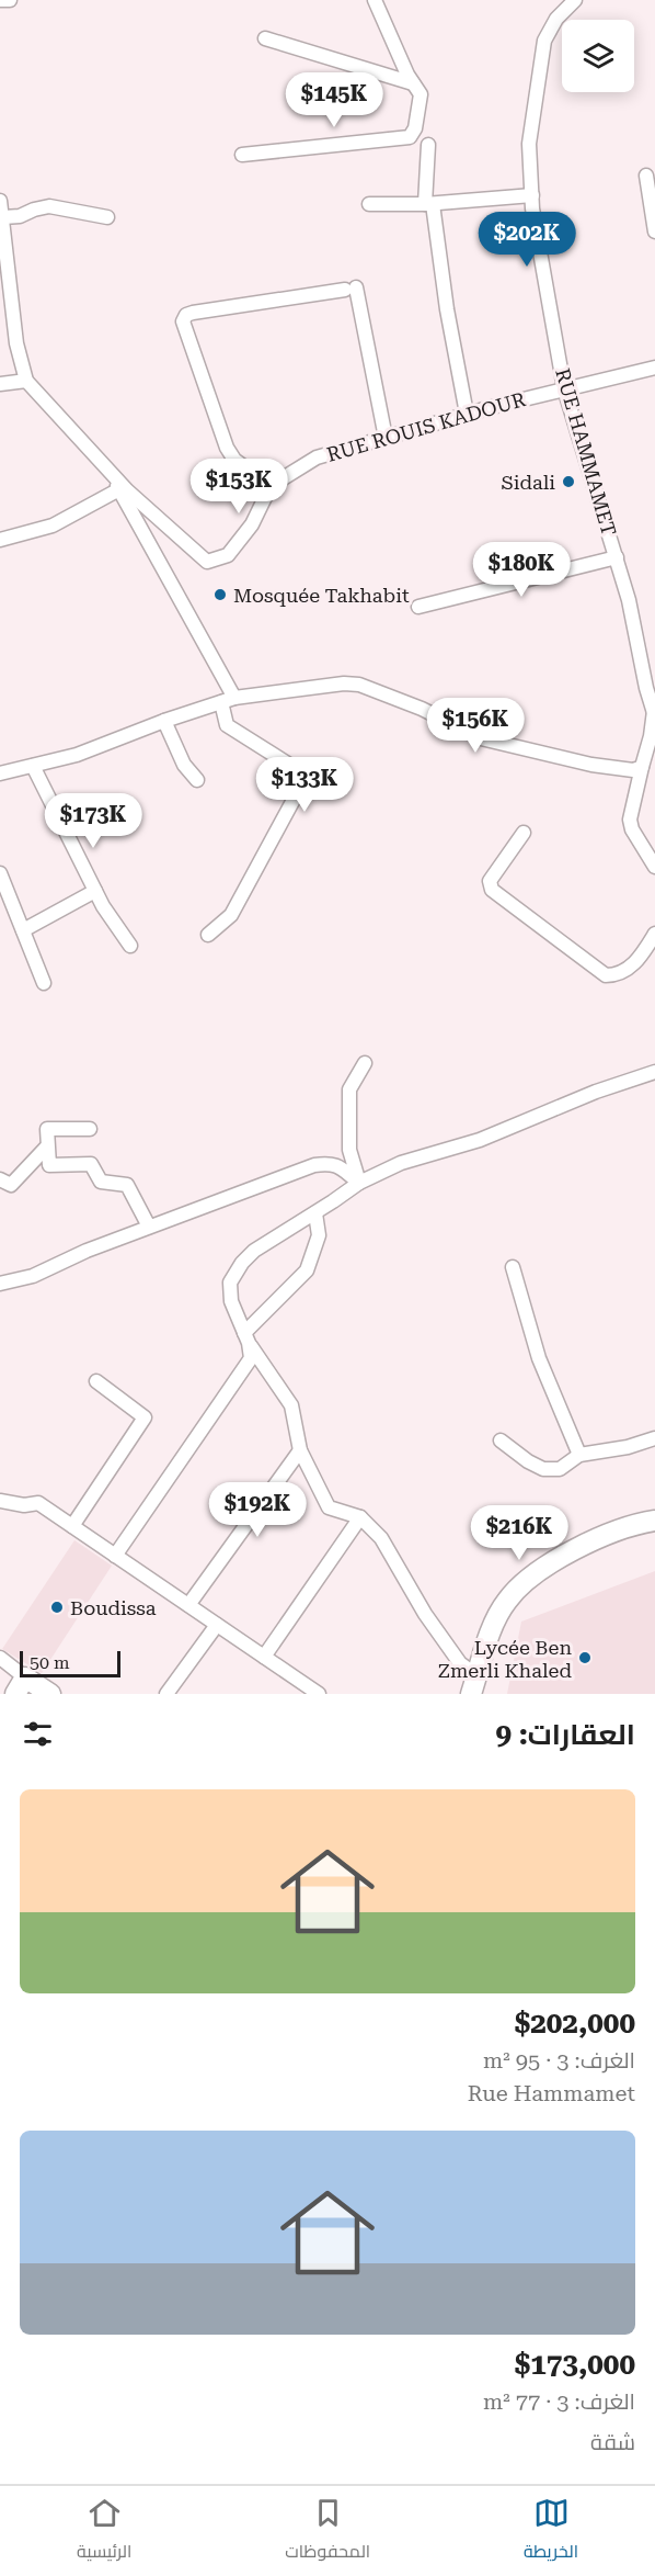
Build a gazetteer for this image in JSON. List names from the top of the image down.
{
  "streets": {
    "street": ["RUE ROUIS KADOUR", "RUE HAMMAMET"]
  },
  "crossings": [
    ["RUE ROUIS KADOUR", "RUE HAMMAMET"]
  ],
  "places": [
    "Sidali",
    "Mosquée Takhabit",
    "Boudissa",
    "Lycée Ben Zmerli Khaled"
  ],
  "scale_bar": "50 m",
  "page": {
    "price": [
      "$145K",
      "$202K",
      "$153K",
      "$180K",
      "$156K",
      "$133K",
      "$173K",
      "$192K",
      "$216K"
    ],
    "scale": "50 m",
    "heading": "العقارات: 9",
    "list": [
      {
        "name": "$202,000",
        "note": "الغرف: 3 · 95 m² · Rue Hammamet"
      },
      {
        "name": "$173,000",
        "note": "الغرف: 3 · 77 m² · شقة"
      }
    ],
    "tabs": ["الخريطة", "المحفوظات", "الرئيسية"]
  }
}
